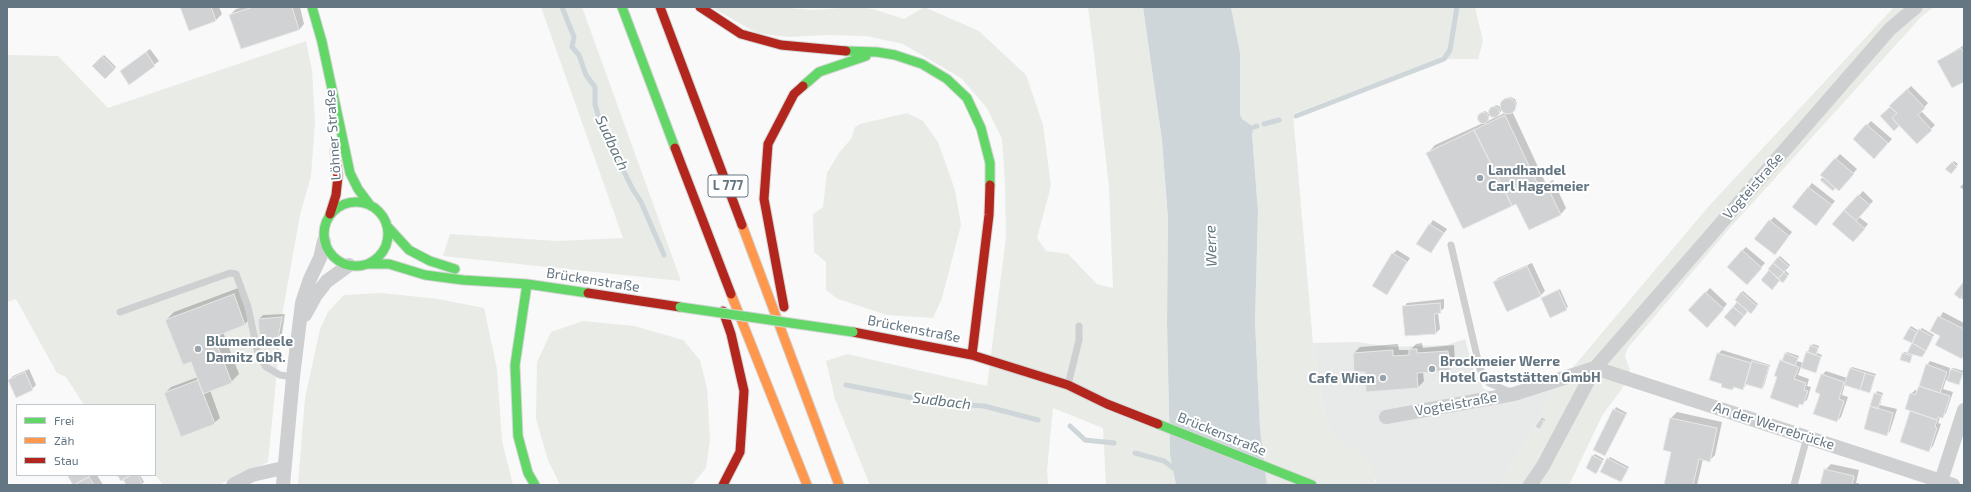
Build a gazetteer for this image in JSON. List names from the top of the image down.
{
  "streets": {
    "main road": ["Löhner Straße", "L 777", "Brückenstraße"],
    "street": ["Vogteistraße", "An der Werrebrücke"]
  },
  "crossings": [
    ["Löhner Straße", "Brückenstraße"],
    ["Vogteistraße", "An der Werrebrücke"]
  ],
  "water": ["Sudbach", "Werre"],
  "places": [
    "Landhandel Carl Hagemeier",
    "Blumendeele Damitz GbR.",
    "Brockmeier Werre Hotel Gaststätten GmbH",
    "Cafe Wien"
  ],
  "legend": ["Frei", "Zäh", "Stau"]
}
